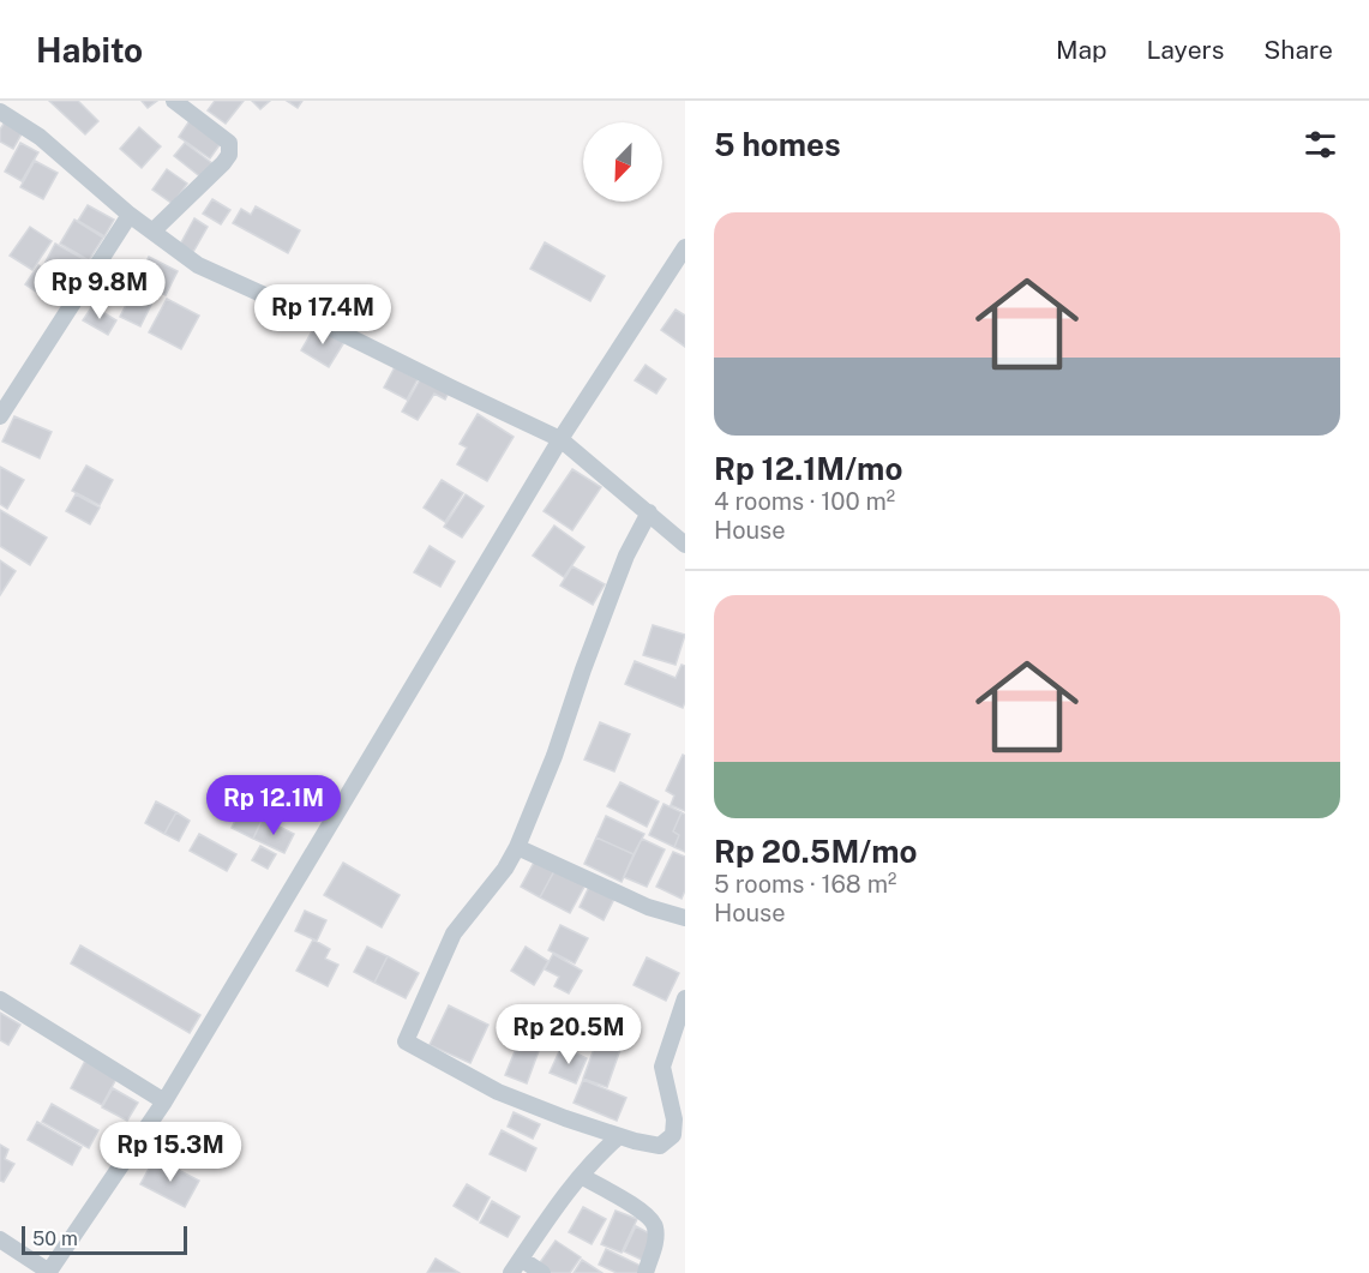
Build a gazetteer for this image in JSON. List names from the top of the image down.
{
  "scale_bar": "50 m",
  "north": "bottom left",
  "page": {
    "header": "Habito",
    "nav": ["Map", "Layers", "Share"],
    "heading": "5 homes",
    "list": [
      {
        "name": "Rp 12.1M/mo",
        "note": "4 rooms · 100 m² · House"
      },
      {
        "name": "Rp 20.5M/mo",
        "note": "5 rooms · 168 m² · House"
      }
    ],
    "price": [
      "Rp 9.8M",
      "Rp 17.4M",
      "Rp 12.1M",
      "Rp 20.5M",
      "Rp 15.3M"
    ],
    "scale": "50 m"
  }
}
